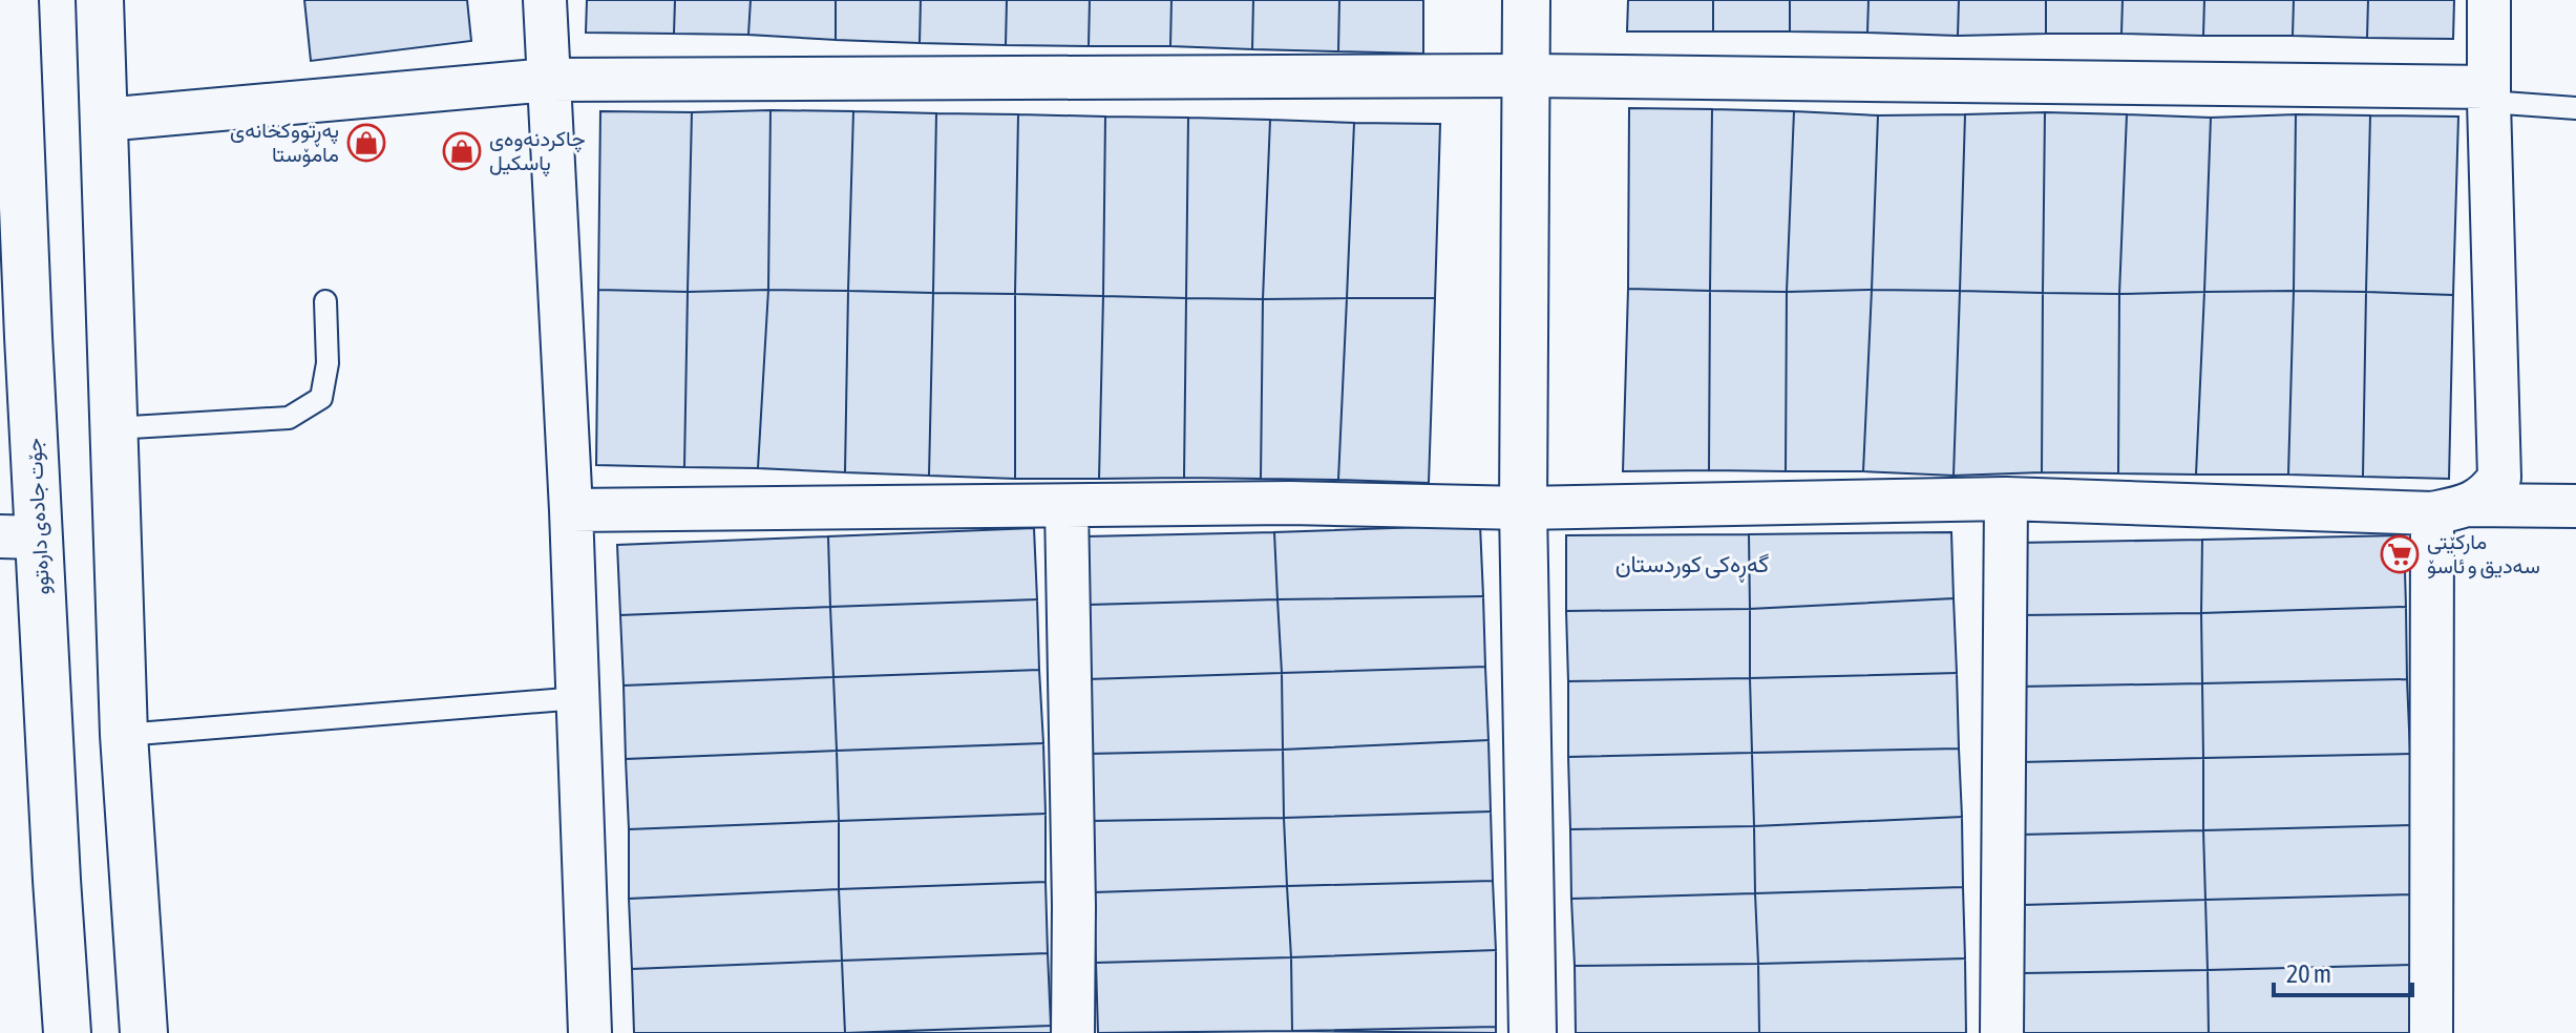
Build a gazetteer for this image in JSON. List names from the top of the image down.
{
  "streets": {
    "main road": ["جۆت جادەی دارەتوو"]
  },
  "districts": ["گەڕەکی کوردستان"],
  "places": {
    "shop": ["پەڕتووکخانەی مامۆستا", "چاکردنەوەی پاسکیل"],
    "supermarket": ["مارکێتی سەدیق و ئاسۆ"]
  },
  "scale_bar": "20 m"
}
